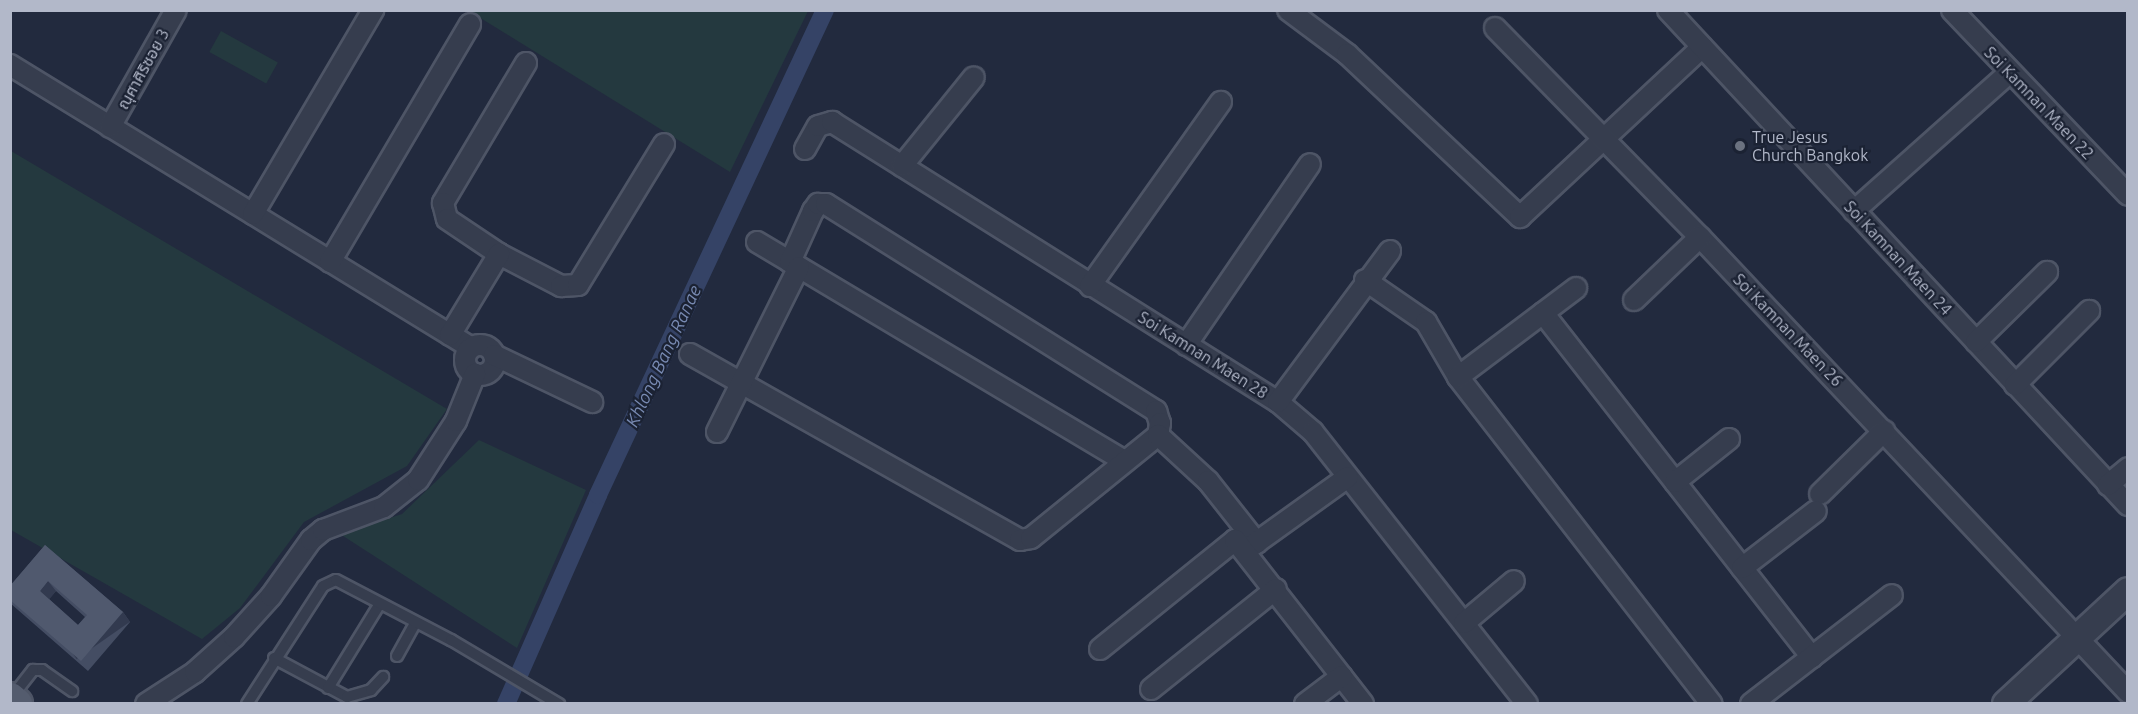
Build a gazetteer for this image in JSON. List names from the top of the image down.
{
  "streets": {
    "street": [
      "ณุศาศิริซอย 3",
      "Soi Kamnan Maen 22",
      "Soi Kamnan Maen 24",
      "Soi Kamnan Maen 26",
      "Soi Kamnan Maen 28"
    ]
  },
  "water": ["Khlong Bang Ranae"],
  "places": ["True Jesus Church Bangkok"]
}
